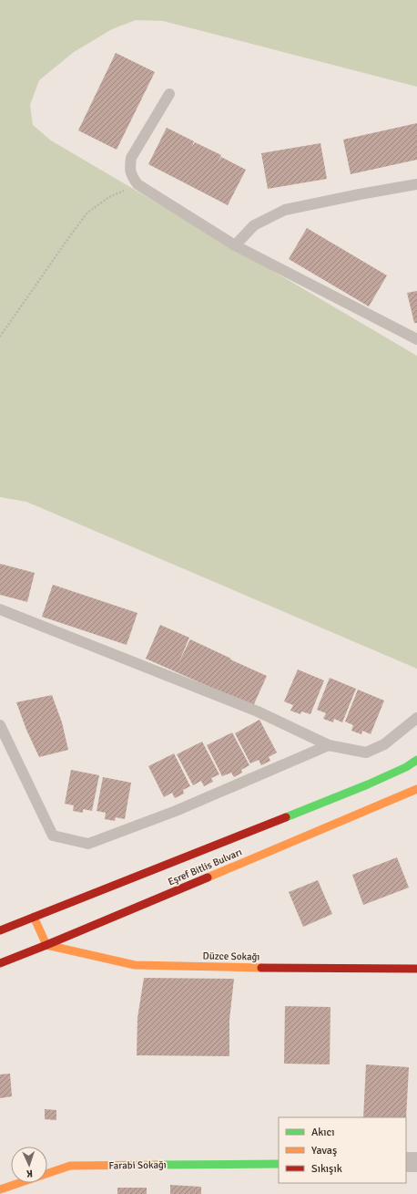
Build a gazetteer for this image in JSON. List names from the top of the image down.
{
  "streets": {
    "main road": ["Eşref Bitlis Bulvarı", "Düzce Sokağı", "Farabi Sokağı"]
  },
  "crossings": [
    ["Eşref Bitlis Bulvarı", "Düzce Sokağı"]
  ],
  "legend": ["Akıcı", "Yavaş", "Sıkışık"],
  "north": "bottom"
}
